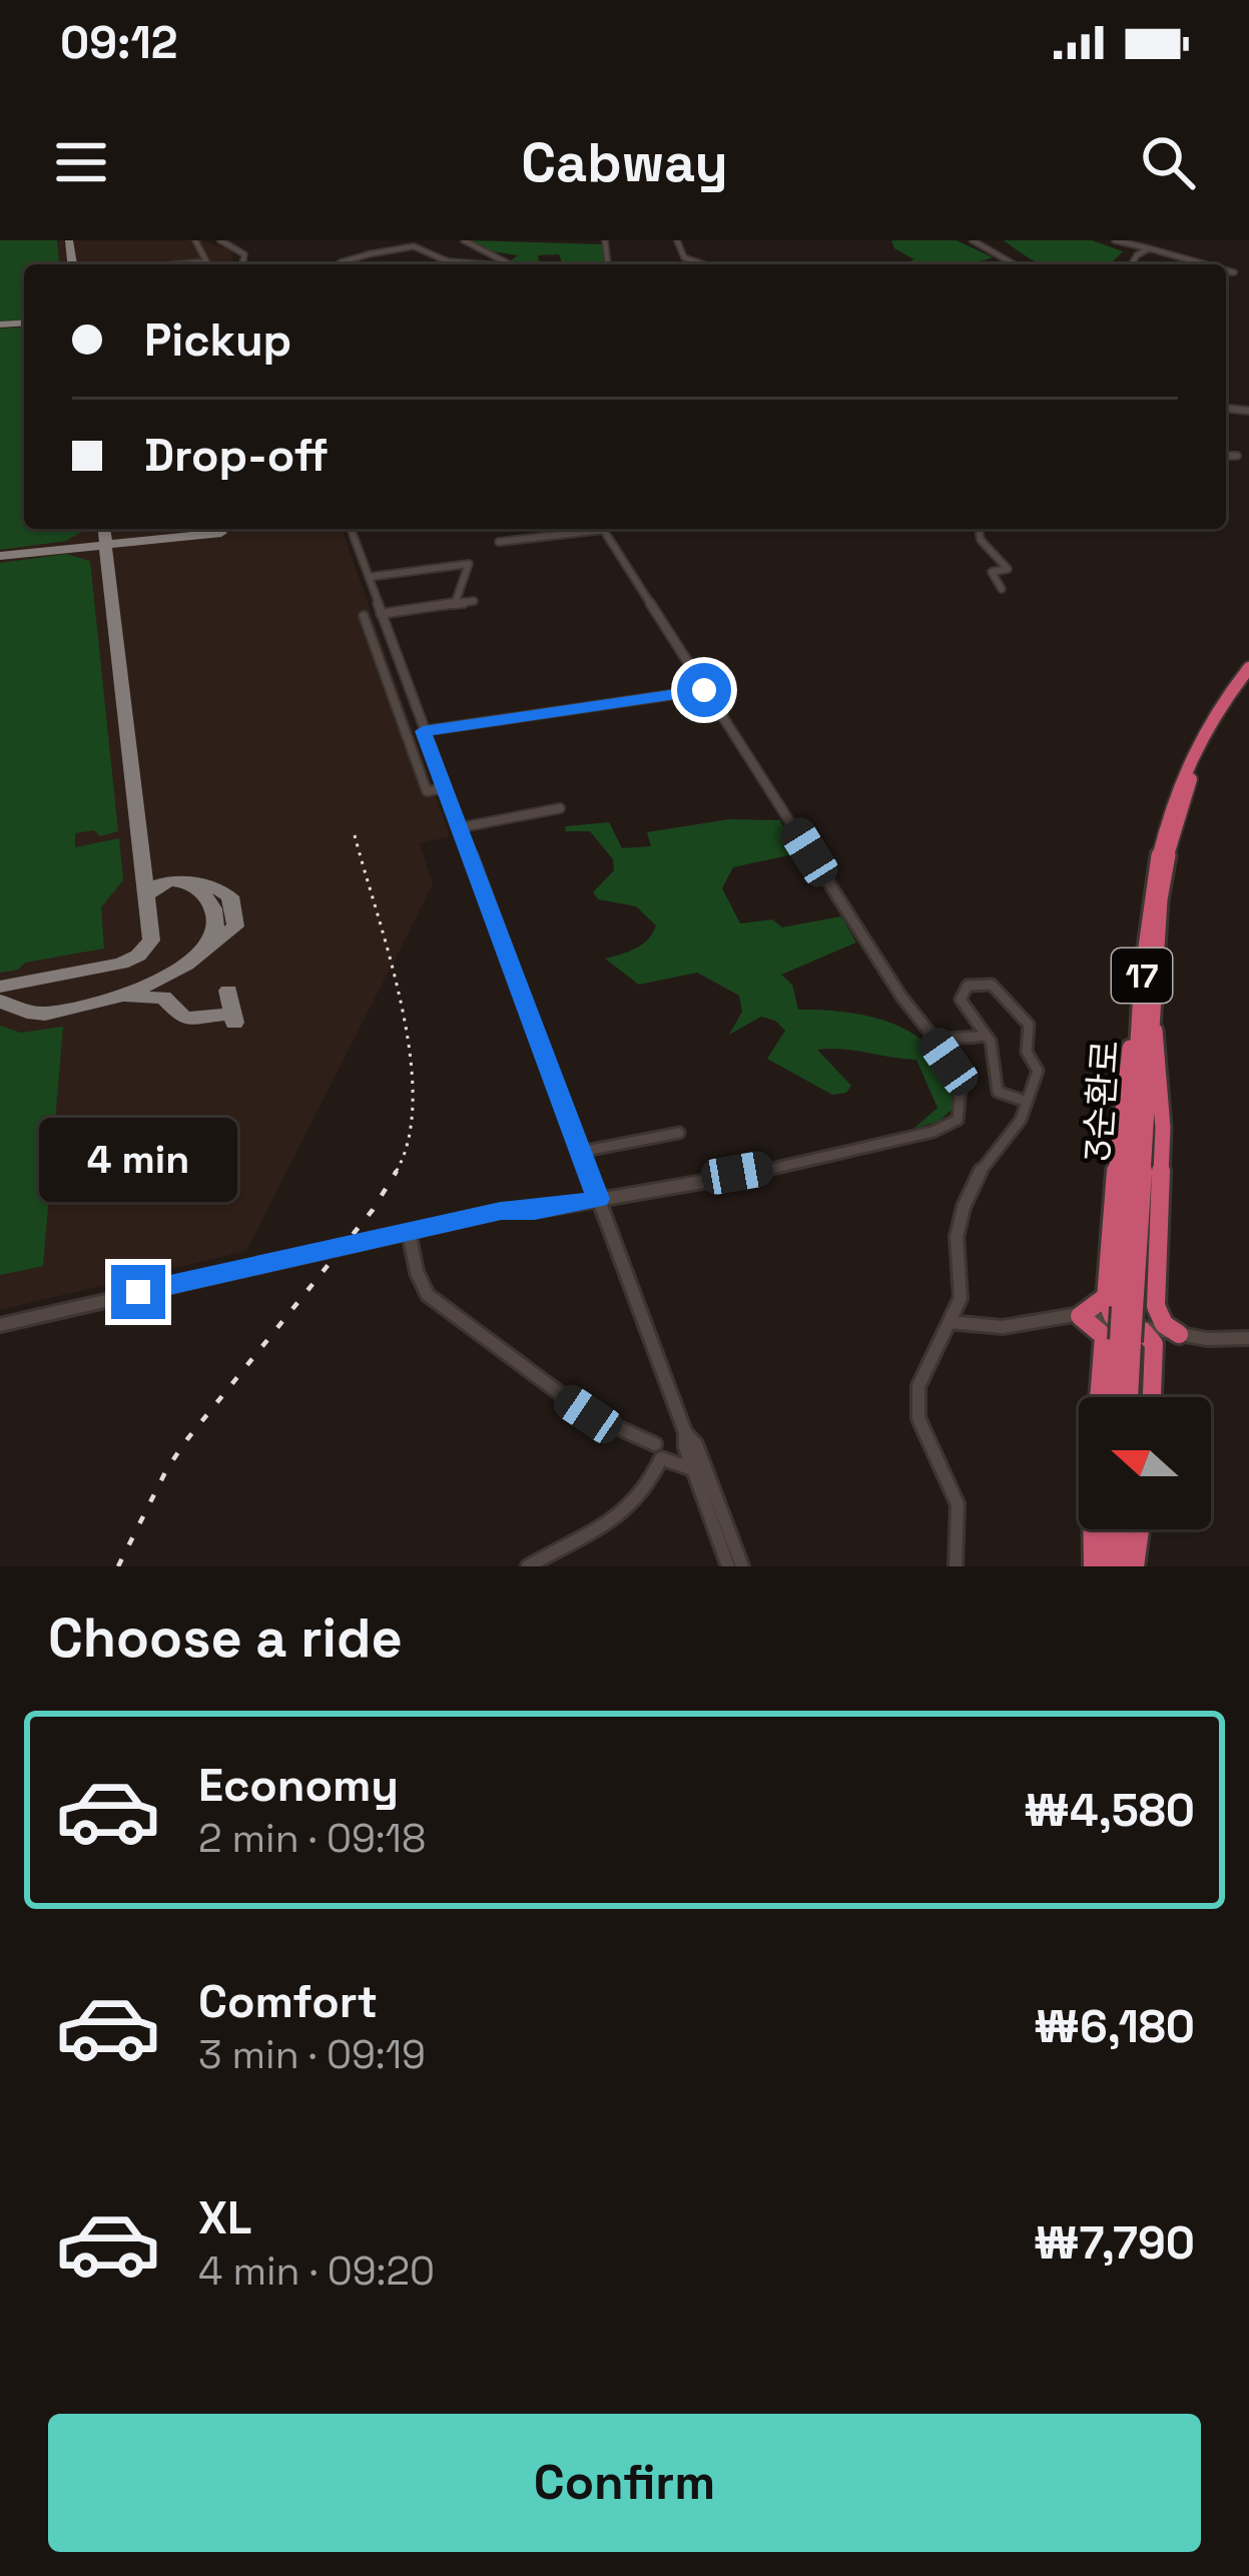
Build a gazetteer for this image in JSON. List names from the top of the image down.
{
  "streets": {
    "highway": ["17", "3순환로"]
  },
  "north": "left",
  "page": {
    "status": "09:12",
    "header": "Cabway",
    "banner": ["Pickup", "Drop-off"],
    "bubble": "4 min",
    "heading": "Choose a ride",
    "list": [
      {
        "name": "Economy",
        "note": "2 min · 09:18",
        "value": "₩4,580"
      },
      {
        "name": "Comfort",
        "note": "3 min · 09:19",
        "value": "₩6,180"
      },
      {
        "name": "XL",
        "note": "4 min · 09:20",
        "value": "₩7,790"
      }
    ],
    "buttons": "Confirm"
  }
}
